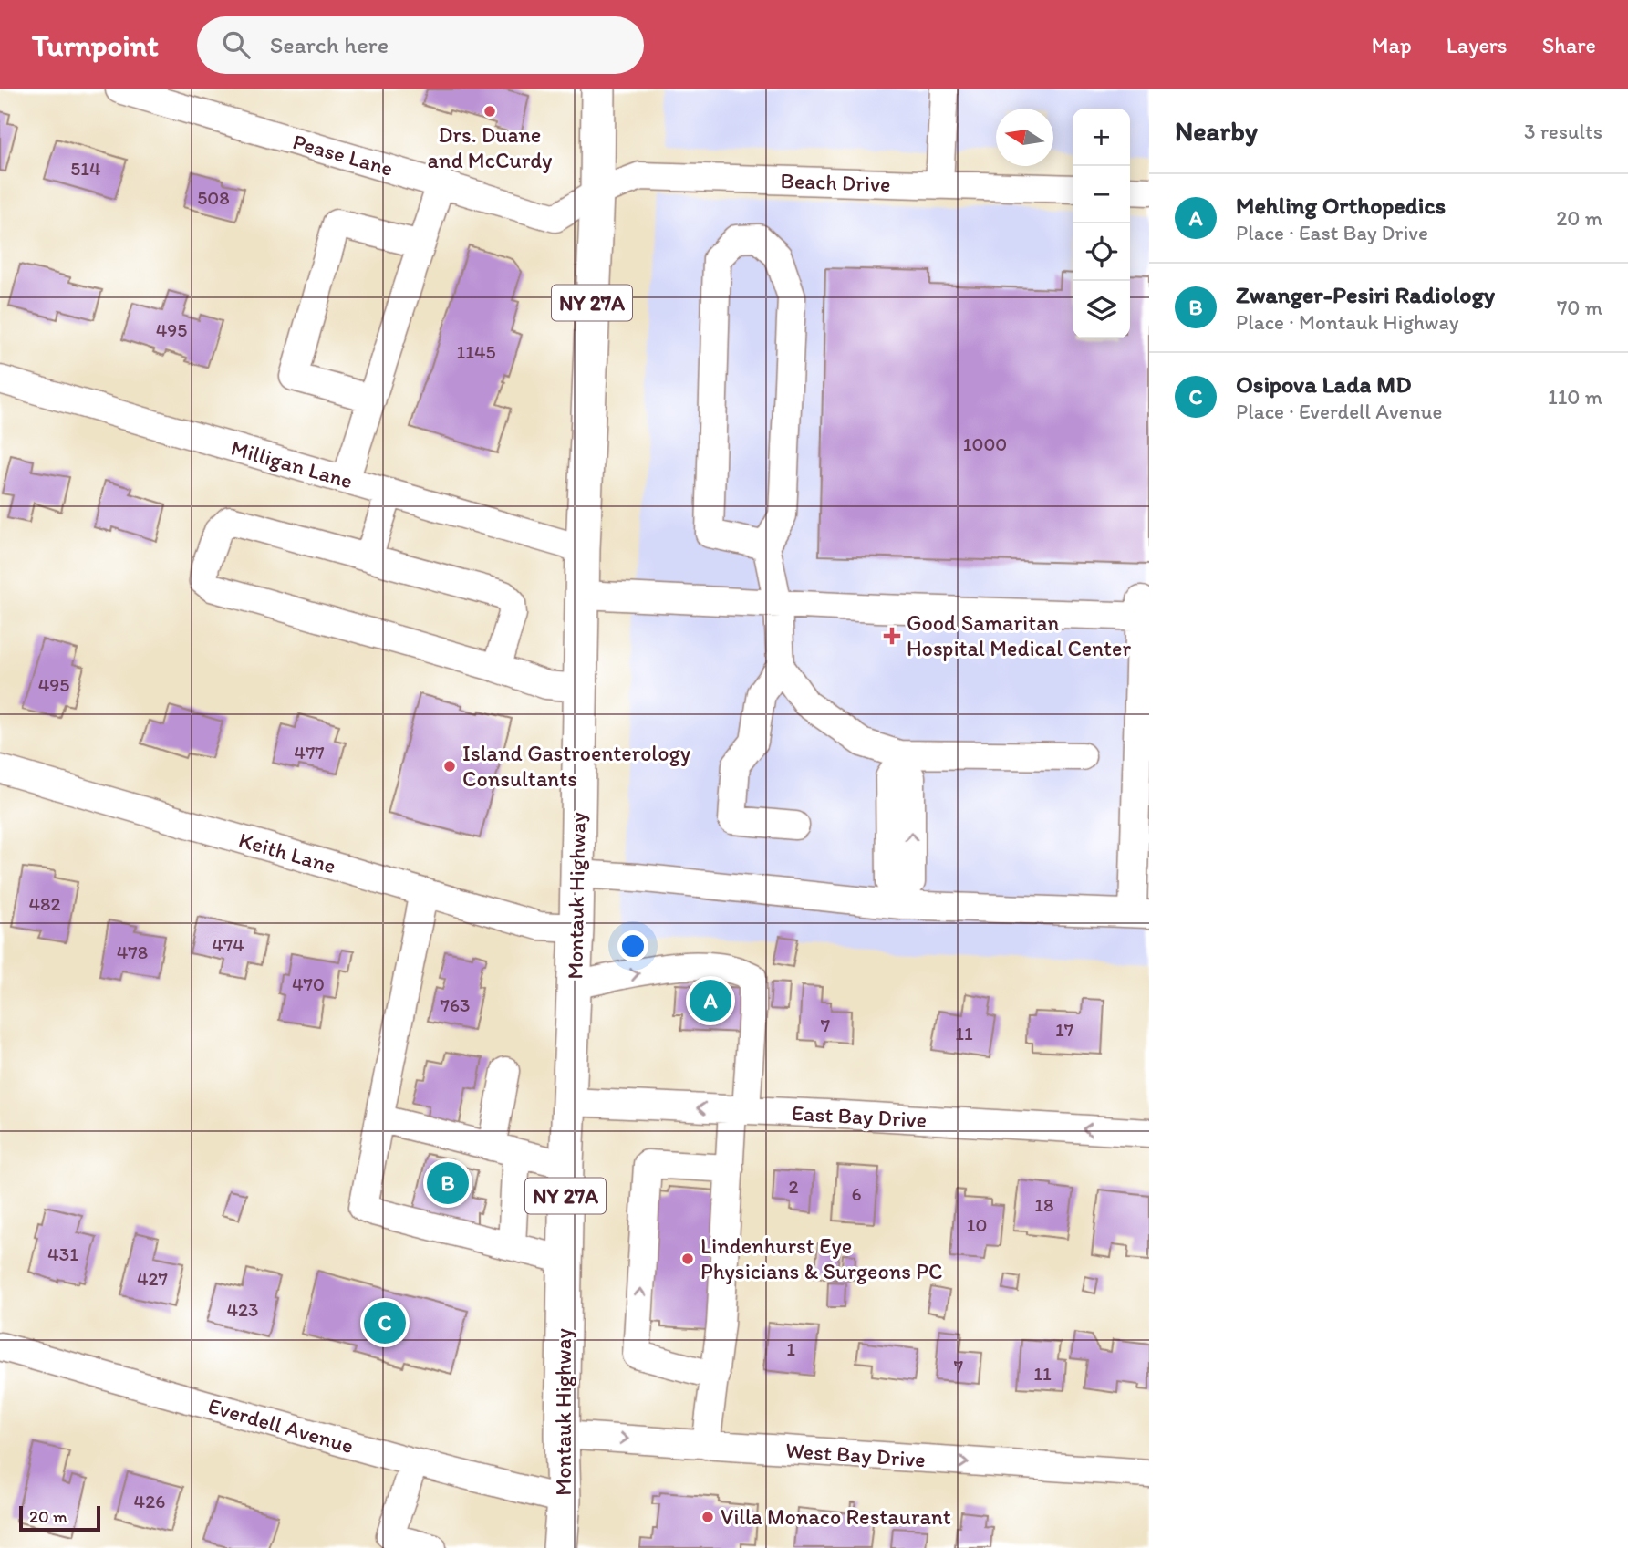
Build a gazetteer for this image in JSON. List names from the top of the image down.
{
  "streets": {
    "main road": ["NY 27A", "Montauk Highway"],
    "street": [
      "Pease Lane",
      "Beach Drive",
      "Milligan Lane",
      "Keith Lane",
      "East Bay Drive",
      "Everdell Avenue",
      "West Bay Drive"
    ]
  },
  "crossings": [
    ["Pease Lane", "Beach Drive"],
    ["Pease Lane", "Montauk Highway"],
    ["Beach Drive", "Montauk Highway"],
    ["Milligan Lane", "Montauk Highway"],
    ["Keith Lane", "Montauk Highway"],
    ["Montauk Highway", "East Bay Drive"],
    ["Montauk Highway", "Everdell Avenue"],
    ["Montauk Highway", "West Bay Drive"]
  ],
  "one_way": ["West Bay Drive"],
  "places": {
    "other": [
      "Drs. Duane and McCurdy",
      "Island Gastroenterology Consultants",
      "Lindenhurst Eye Physicians & Surgeons PC",
      "Villa Monaco Restaurant"
    ],
    "health": ["Good Samaritan Hospital Medical Center"]
  },
  "house_numbers": [
    "514",
    "508",
    "495",
    "1145",
    "1000",
    "495",
    "477",
    "482",
    "474",
    "478",
    "470",
    "763",
    "7",
    "17",
    "11",
    "2",
    "6",
    "18",
    "10",
    "431",
    "427",
    "423",
    "1",
    "7",
    "11",
    "426"
  ],
  "scale_bar": "20 m",
  "north": "left",
  "page": {
    "header": "Turnpoint",
    "search": "Search here",
    "nav": ["Map", "Layers", "Share"],
    "heading": ["Nearby", "3 results"],
    "map_buttons": ["+", "−"],
    "list": [
      {
        "mark": "A",
        "name": "Mehling Orthopedics",
        "note": "Place · East Bay Drive",
        "value": "20 m"
      },
      {
        "mark": "B",
        "name": "Zwanger-Pesiri Radiology",
        "note": "Place · Montauk Highway",
        "value": "70 m"
      },
      {
        "mark": "C",
        "name": "Osipova Lada MD",
        "note": "Place · Everdell Avenue",
        "value": "110 m"
      }
    ],
    "pins": ["A", "B", "C"],
    "scale": "20 m"
  }
}
